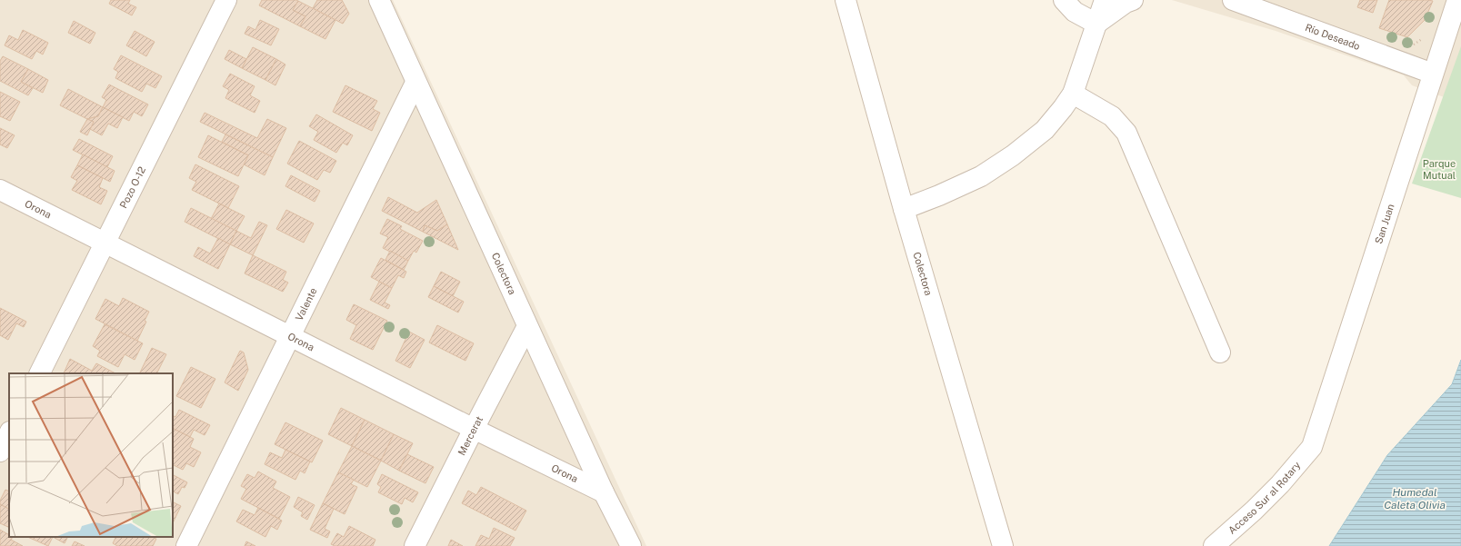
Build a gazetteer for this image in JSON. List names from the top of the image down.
{
  "streets": {
    "street": [
      "Río Deseado",
      "Pozo O-12",
      "Orona",
      "San Juan",
      "Colectora",
      "Valente",
      "Mercerat",
      "Acceso Sur al Rotary"
    ]
  },
  "crossings": [
    ["Río Deseado", "San Juan"],
    ["Pozo O-12", "Orona"],
    ["Orona", "Colectora"],
    ["Orona", "Valente"],
    ["Orona", "Mercerat"],
    ["San Juan", "Acceso Sur al Rotary"],
    ["Colectora", "Valente"],
    ["Colectora", "Mercerat"]
  ],
  "water": ["Humedal Caleta Olivia"],
  "parks": ["Parque Mutual"]
}
